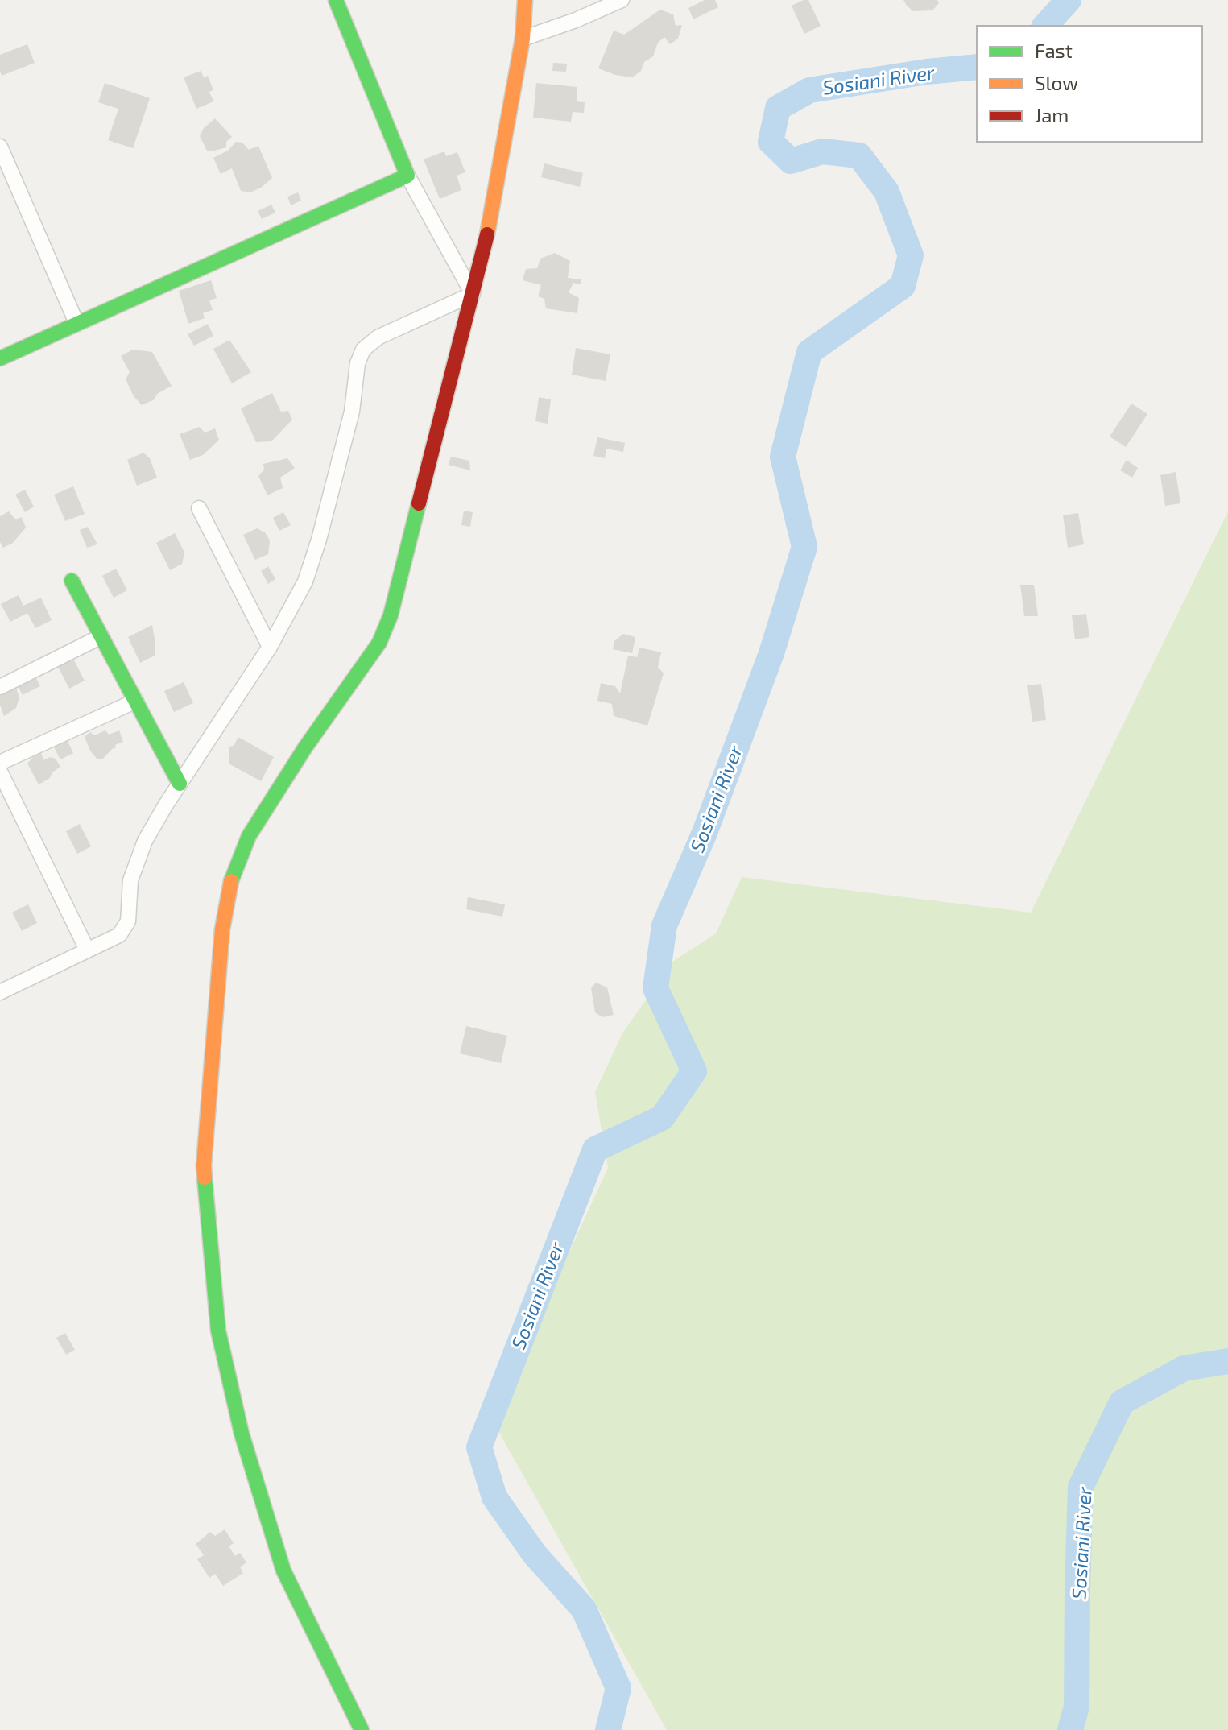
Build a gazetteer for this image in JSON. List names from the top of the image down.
{
  "water": ["Sosiani River"],
  "legend": ["Fast", "Slow", "Jam"]
}
